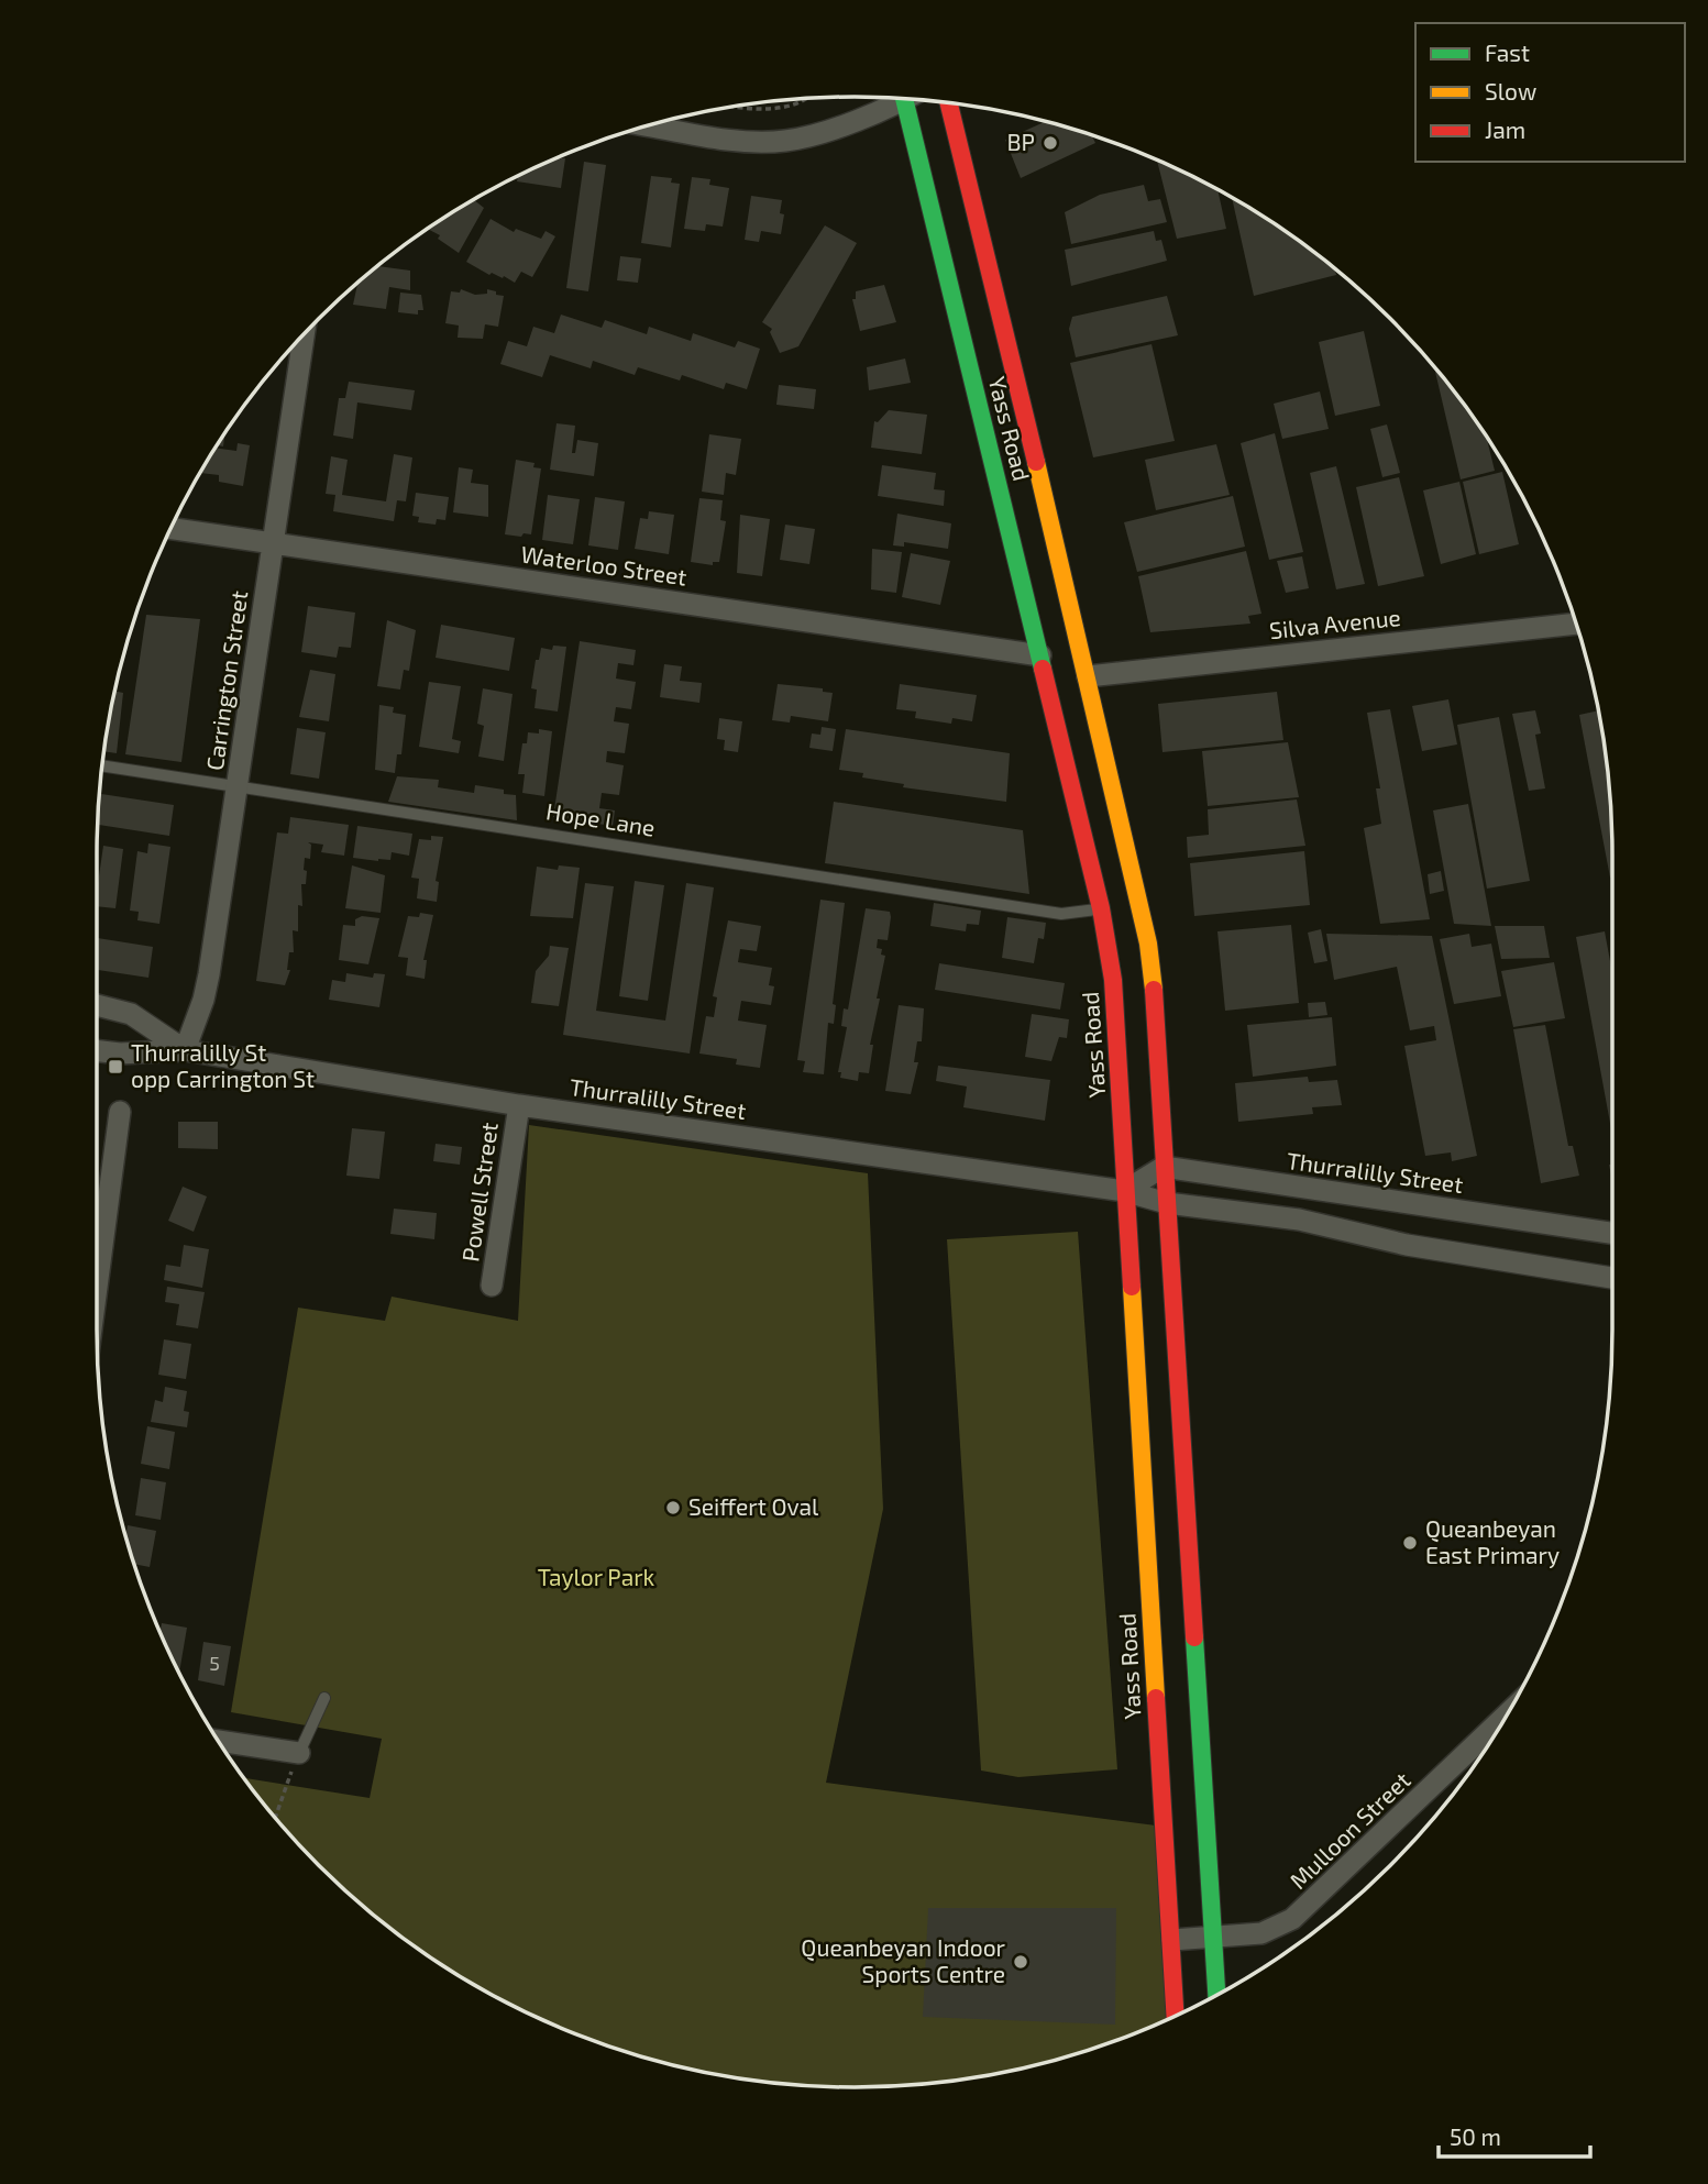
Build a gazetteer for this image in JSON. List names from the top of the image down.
{
  "streets": {
    "main road": ["Yass Road"],
    "street": [
      "Waterloo Street",
      "Silva Avenue",
      "Carrington Street",
      "Thurralilly Street",
      "Powell Street",
      "Mulloon Street"
    ],
    "lane": ["Hope Lane"]
  },
  "crossings": [
    ["Yass Road", "Waterloo Street"],
    ["Yass Road", "Silva Avenue"],
    ["Yass Road", "Hope Lane"],
    ["Yass Road", "Thurralilly Street"],
    ["Yass Road", "Mulloon Street"],
    ["Waterloo Street", "Carrington Street"],
    ["Carrington Street", "Hope Lane"],
    ["Carrington Street", "Thurralilly Street"],
    ["Thurralilly Street", "Powell Street"]
  ],
  "parks": ["Taylor Park"],
  "places": {
    "other": [
      "BP",
      "Seiffert Oval",
      "Queanbeyan East Primary",
      "Queanbeyan Indoor Sports Centre"
    ],
    "transit": ["Thurralilly St opp Carrington St"]
  },
  "house_numbers": ["5"],
  "legend": ["Fast", "Slow", "Jam"],
  "scale_bar": "50 m"
}
